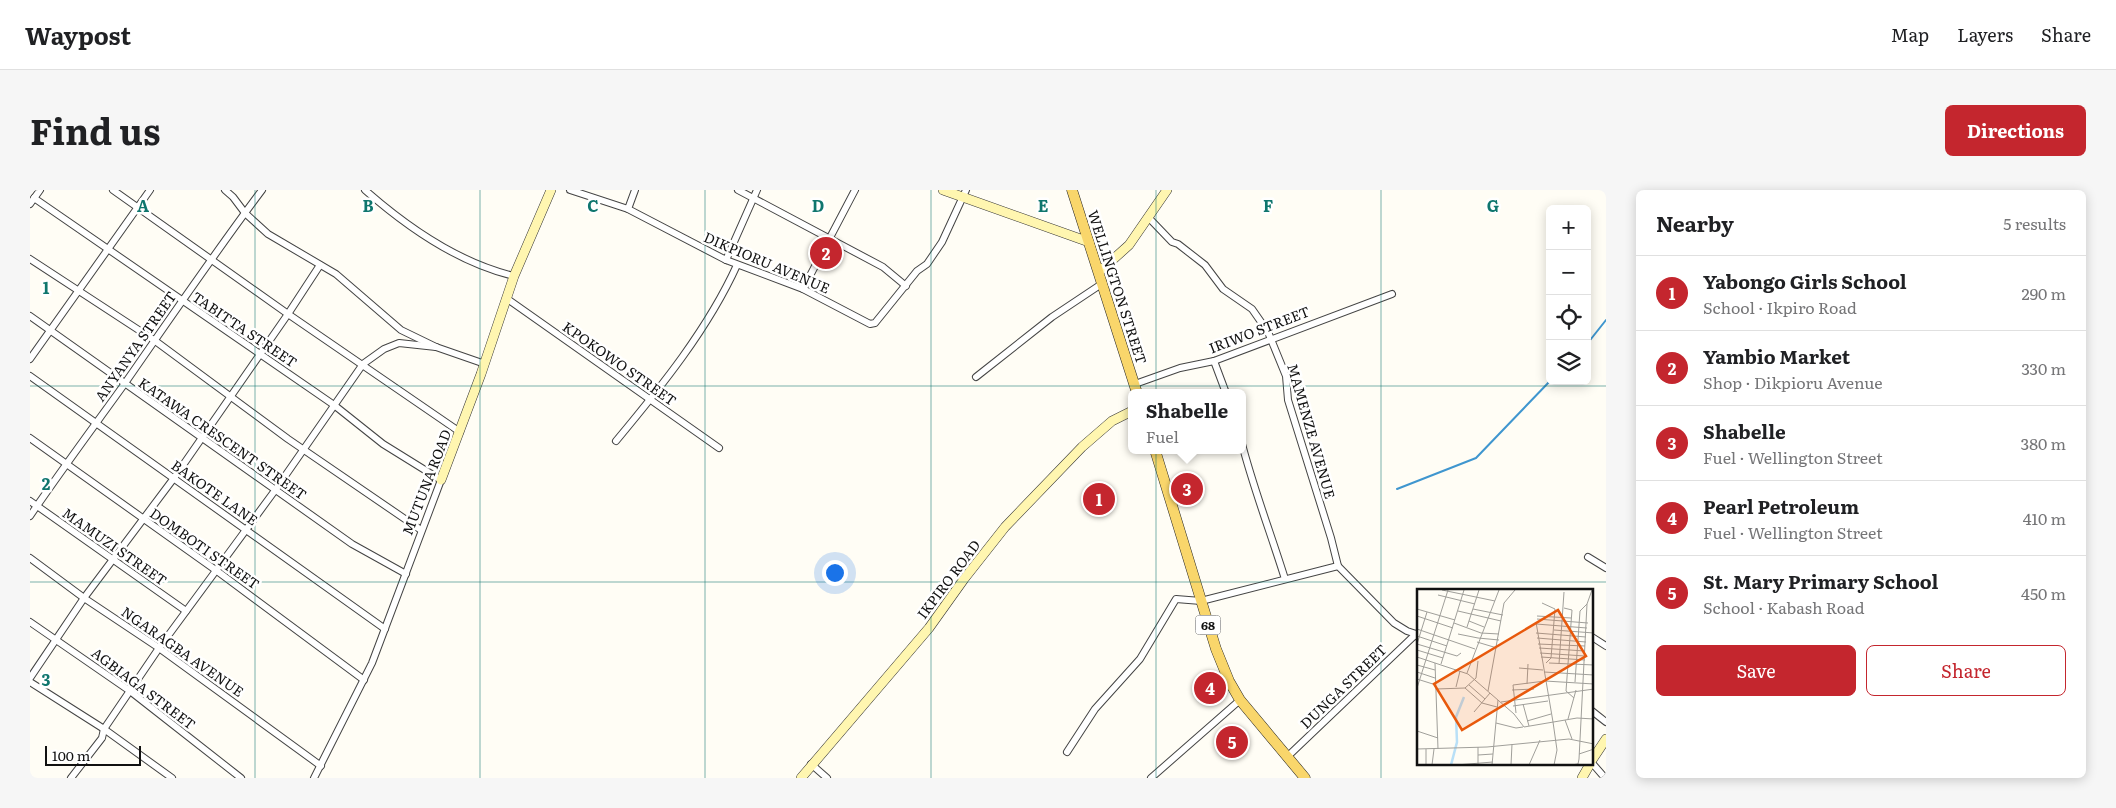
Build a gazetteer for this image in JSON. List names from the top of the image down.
{
  "streets": {
    "main road": ["WELLINGTON STREET", "68"],
    "street": [
      "DIKPIORU AVENUE",
      "TABITTA STREET",
      "IRIWO STREET",
      "ANYANYA STREET",
      "KPOKOWO STREET",
      "MAMENZE AVENUE",
      "KATAWA CRESCENT STREET",
      "MUTUNA ROAD",
      "BAKOTE LANE",
      "MAMUZI STREET",
      "DOMBOTI STREET",
      "IKPIRO ROAD",
      "NGARAGBA AVENUE",
      "DUNGA STREET",
      "AGBIAGA STREET"
    ]
  },
  "crossings": [
    ["WELLINGTON STREET", "IRIWO STREET"],
    ["TABITTA STREET", "ANYANYA STREET"],
    ["TABITTA STREET", "MUTUNA ROAD"],
    ["IRIWO STREET", "MAMENZE AVENUE"],
    ["ANYANYA STREET", "KATAWA CRESCENT STREET"],
    ["ANYANYA STREET", "BAKOTE LANE"],
    ["ANYANYA STREET", "MAMUZI STREET"],
    ["ANYANYA STREET", "DOMBOTI STREET"],
    ["KPOKOWO STREET", "MUTUNA ROAD"],
    ["KATAWA CRESCENT STREET", "MUTUNA ROAD"],
    ["MUTUNA ROAD", "BAKOTE LANE"],
    ["MUTUNA ROAD", "DOMBOTI STREET"],
    ["MUTUNA ROAD", "NGARAGBA AVENUE"],
    ["68", "DUNGA STREET"]
  ],
  "scale_bar": "100 m",
  "page": {
    "header": "Waypost",
    "nav": ["Map", "Layers", "Share"],
    "title": "Find us",
    "buttons": [
      "Directions",
      ["Save", "Share"]
    ],
    "heading": ["Nearby", "5 results"],
    "map_buttons": ["+", "−"],
    "pins": [
      "2",
      "3",
      "1",
      "4",
      "5"
    ],
    "list": [
      {
        "mark": "1",
        "name": "Yabongo Girls School",
        "note": "School · Ikpiro Road",
        "value": "290 m"
      },
      {
        "mark": "2",
        "name": "Yambio Market",
        "note": "Shop · Dikpioru Avenue",
        "value": "330 m"
      },
      {
        "mark": "3",
        "name": "Shabelle",
        "note": "Fuel · Wellington Street",
        "value": "380 m"
      },
      {
        "mark": "4",
        "name": "Pearl Petroleum",
        "note": "Fuel · Wellington Street",
        "value": "410 m"
      },
      {
        "mark": "5",
        "name": "St. Mary Primary School",
        "note": "School · Kabash Road",
        "value": "450 m"
      }
    ],
    "popup": ["Shabelle", "Fuel"],
    "scale": "100 m"
  },
  "grid": {
    "columns": [
      "A",
      "B",
      "C",
      "D",
      "E",
      "F",
      "G"
    ],
    "rows": ["1", "2", "3"]
  }
}
